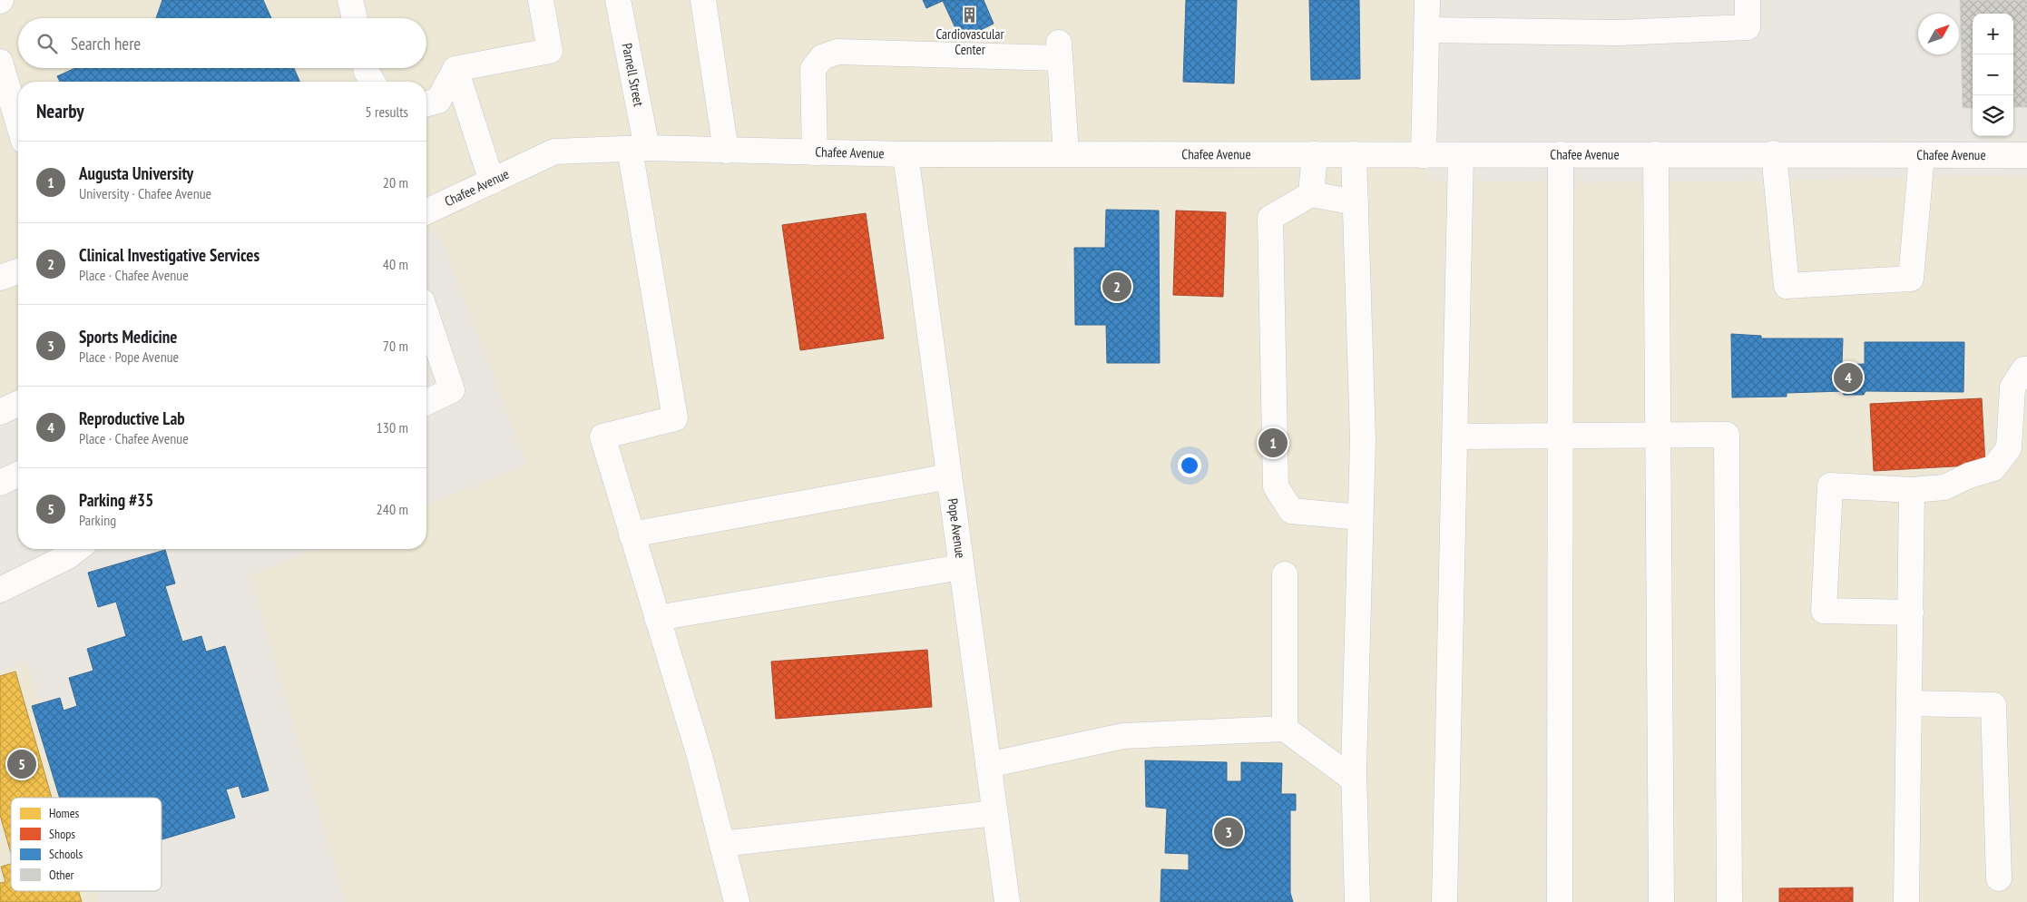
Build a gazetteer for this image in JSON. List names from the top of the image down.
{
  "streets": {
    "street": ["Parnell Street", "Chafee Avenue", "Pope Avenue"]
  },
  "crossings": [
    ["Parnell Street", "Chafee Avenue"],
    ["Chafee Avenue", "Pope Avenue"]
  ],
  "places": {
    "building": ["Cardiovascular Center"]
  },
  "legend": [
    "Homes",
    "Shops",
    "Schools",
    "Other"
  ],
  "north": "top right",
  "page": {
    "map_buttons": ["+", "−"],
    "search": "Search here",
    "heading": ["Nearby", "5 results"],
    "list": [
      {
        "mark": "1",
        "name": "Augusta University",
        "note": "University · Chafee Avenue",
        "value": "20 m"
      },
      {
        "mark": "2",
        "name": "Clinical Investigative Services",
        "note": "Place · Chafee Avenue",
        "value": "40 m"
      },
      {
        "mark": "3",
        "name": "Sports Medicine",
        "note": "Place · Pope Avenue",
        "value": "70 m"
      },
      {
        "mark": "4",
        "name": "Reproductive Lab",
        "note": "Place · Chafee Avenue",
        "value": "130 m"
      },
      {
        "mark": "5",
        "name": "Parking #35",
        "note": "Parking",
        "value": "240 m"
      }
    ],
    "pins": [
      "2",
      "4",
      "1",
      "5",
      "3"
    ]
  }
}
